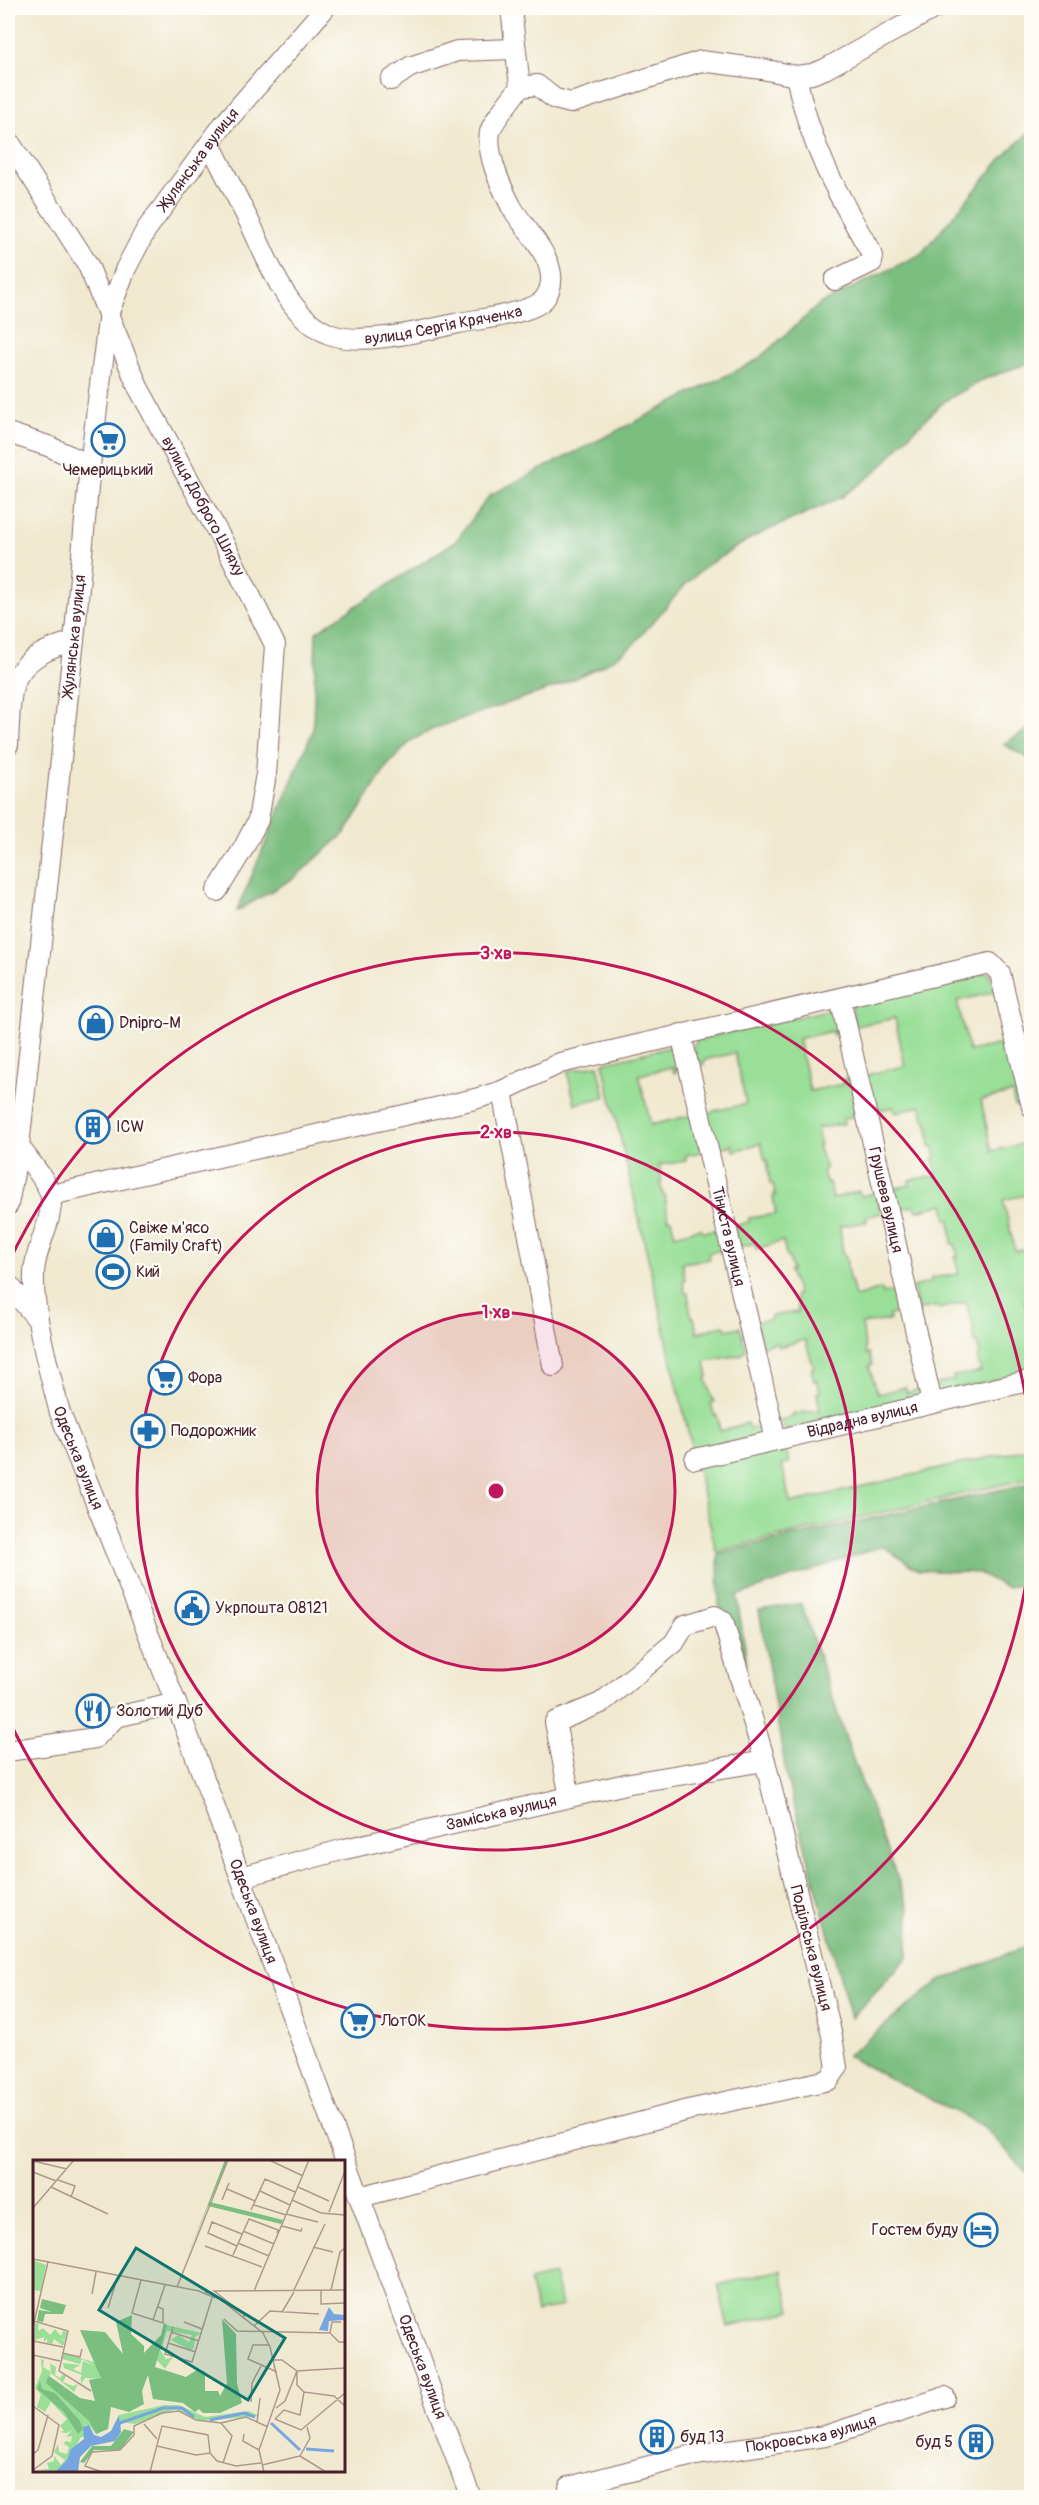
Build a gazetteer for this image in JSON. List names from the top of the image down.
{
  "streets": {
    "street": [
      "Жулянська вулиця",
      "вулиця Сергія Кряченка",
      "вулиця Доброго Шляху",
      "Грушева вулиця",
      "Тіниста вулиця",
      "Відрадна вулиця",
      "Одеська вулиця",
      "Заміська вулиця",
      "Подільська вулиця",
      "Покровська вулиця"
    ]
  },
  "crossings": [
    ["Жулянська вулиця", "вулиця Сергія Кряченка"],
    ["Жулянська вулиця", "вулиця Доброго Шляху"],
    ["Грушева вулиця", "Відрадна вулиця"],
    ["Тіниста вулиця", "Відрадна вулиця"],
    ["Одеська вулиця", "Заміська вулиця"],
    ["Одеська вулиця", "Подільська вулиця"],
    ["Заміська вулиця", "Подільська вулиця"]
  ],
  "places": {
    "supermarket": ["Чемерицький", "Фора", "ЛотОК"],
    "shop": ["Dnipro-M", "Свіже м'ясо (Family Craft)"],
    "building": ["ICW", "буд 13", "буд 5"],
    "sports": ["Кий"],
    "pharmacy": ["Подорожник"],
    "public building": ["Укрпошта 08121"],
    "restaurant": ["Золотий Дуб"],
    "hotel": ["Гостем буду"]
  },
  "rings": ["3 хв", "2 хв", "1 хв"]
}
